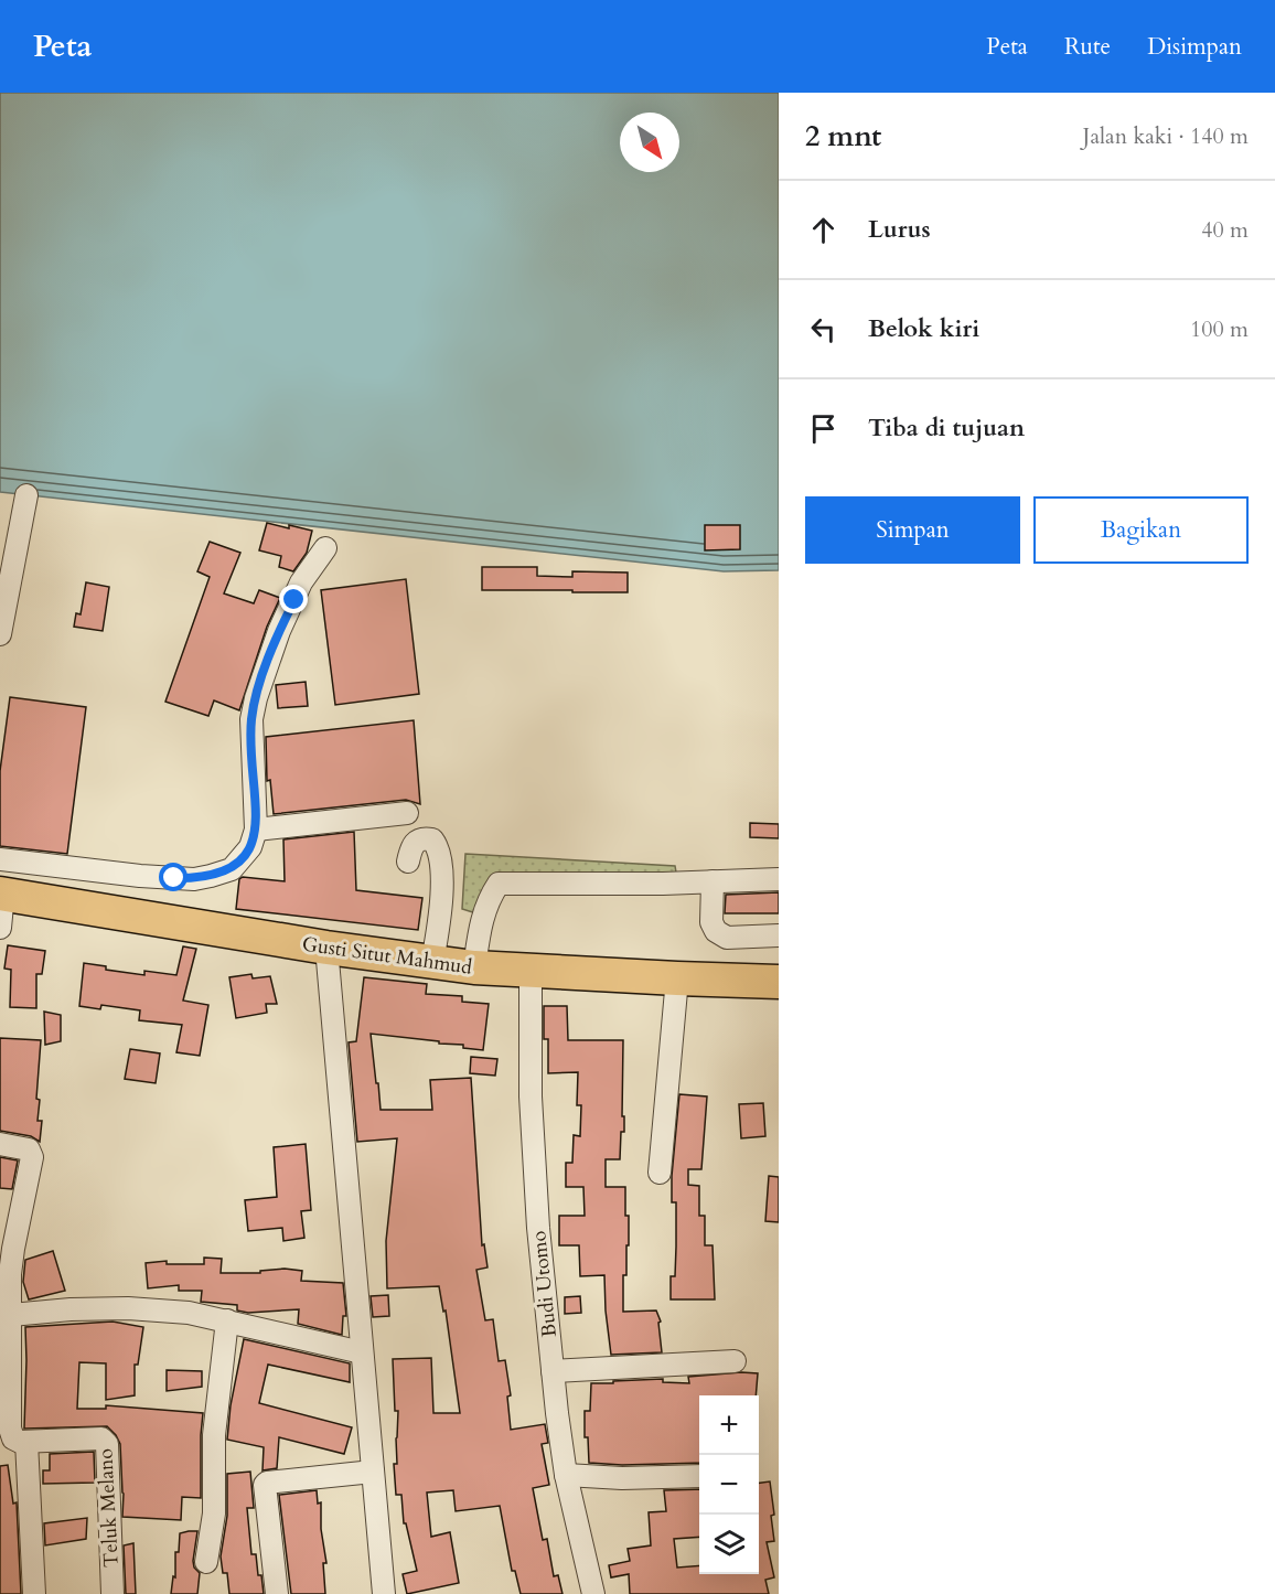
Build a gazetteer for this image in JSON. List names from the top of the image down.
{
  "streets": {
    "highway": ["Gusti Situt Mahmud"],
    "street": ["Budi Utomo", "Teluk Melano"]
  },
  "crossings": [
    ["Gusti Situt Mahmud", "Budi Utomo"]
  ],
  "north": "bottom right",
  "page": {
    "header": "Peta",
    "nav": ["Peta", "Rute", "Disimpan"],
    "heading": ["2 mnt", "Jalan kaki · 140 m"],
    "list": [
      ["Lurus", "40 m"],
      ["Belok kiri", "100 m"],
      "Tiba di tujuan"
    ],
    "buttons": ["Simpan", "Bagikan"],
    "map_buttons": ["+", "−"]
  }
}
